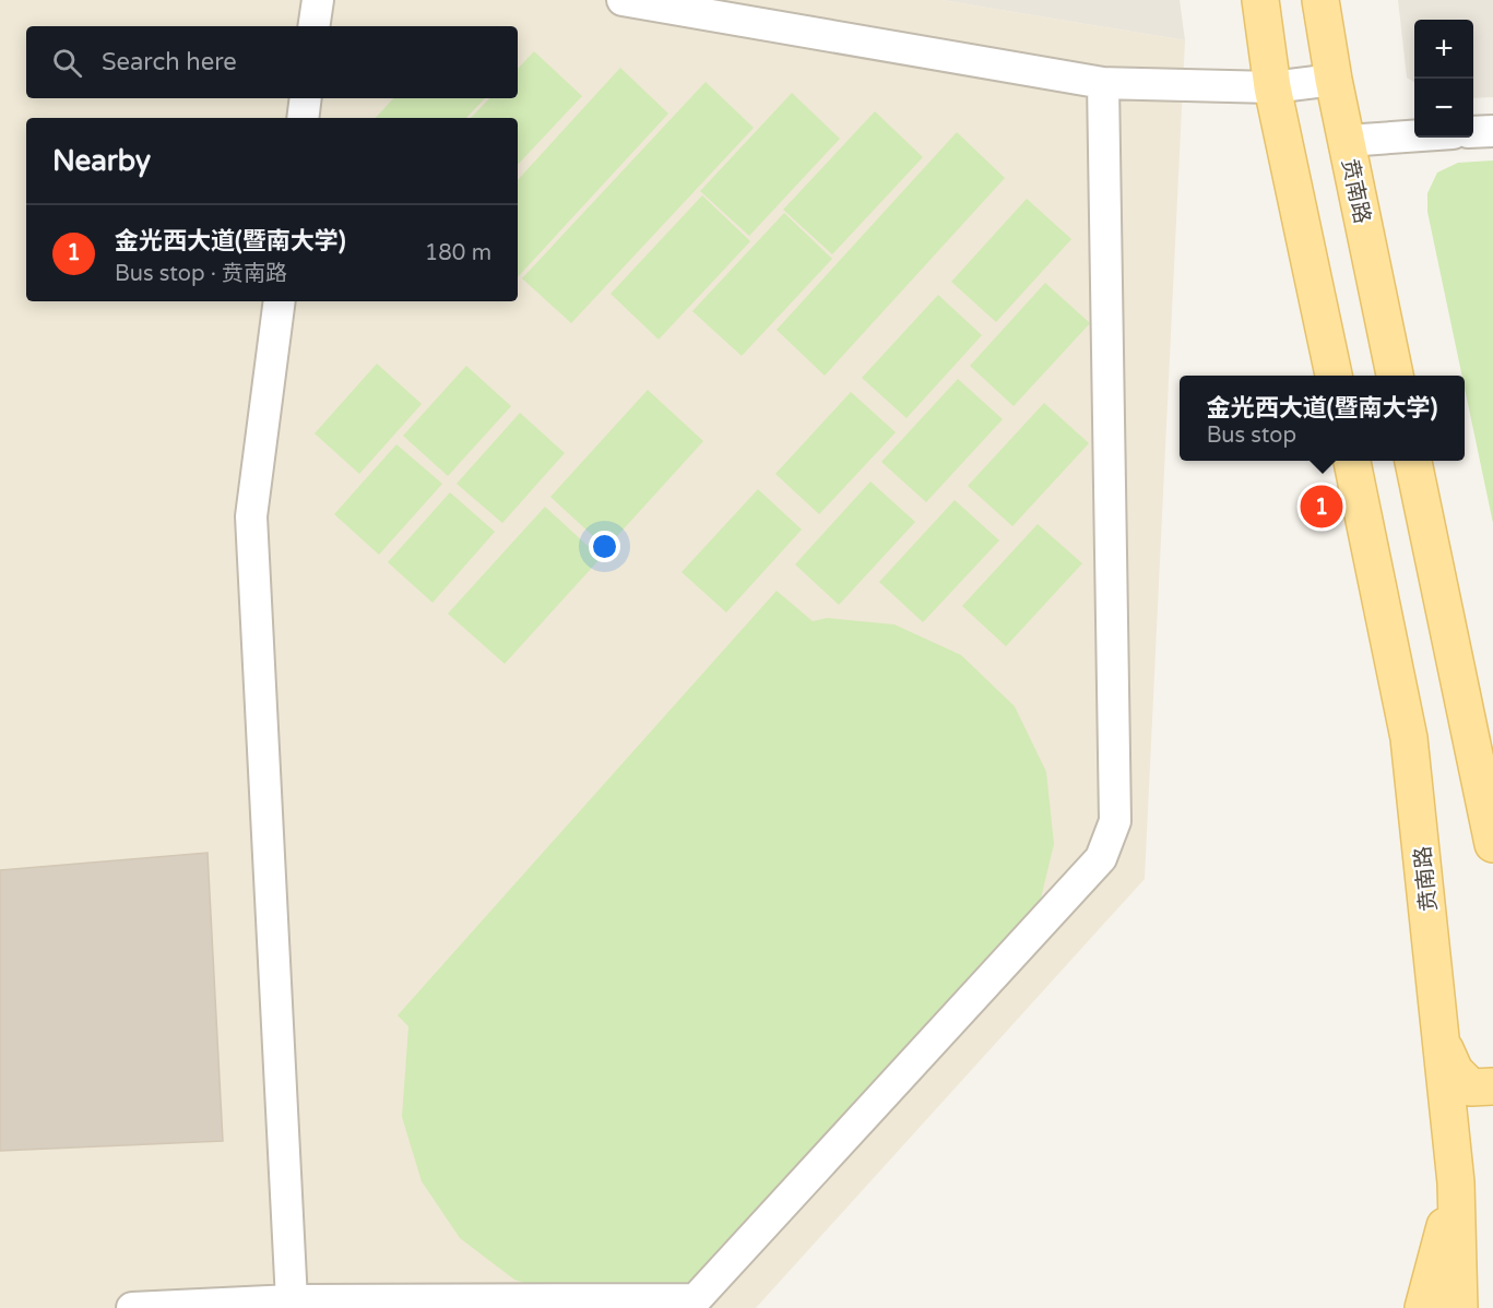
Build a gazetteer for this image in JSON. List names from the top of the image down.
{
  "streets": {
    "main road": ["贲南路"]
  },
  "page": {
    "map_buttons": ["+", "−"],
    "search": "Search here",
    "heading": "Nearby",
    "list": [
      {
        "mark": "1",
        "name": "金光西大道(暨南大学)",
        "note": "Bus stop · 贲南路",
        "value": "180 m"
      }
    ],
    "popup": ["金光西大道(暨南大学)", "Bus stop"],
    "pins": "1"
  }
}
